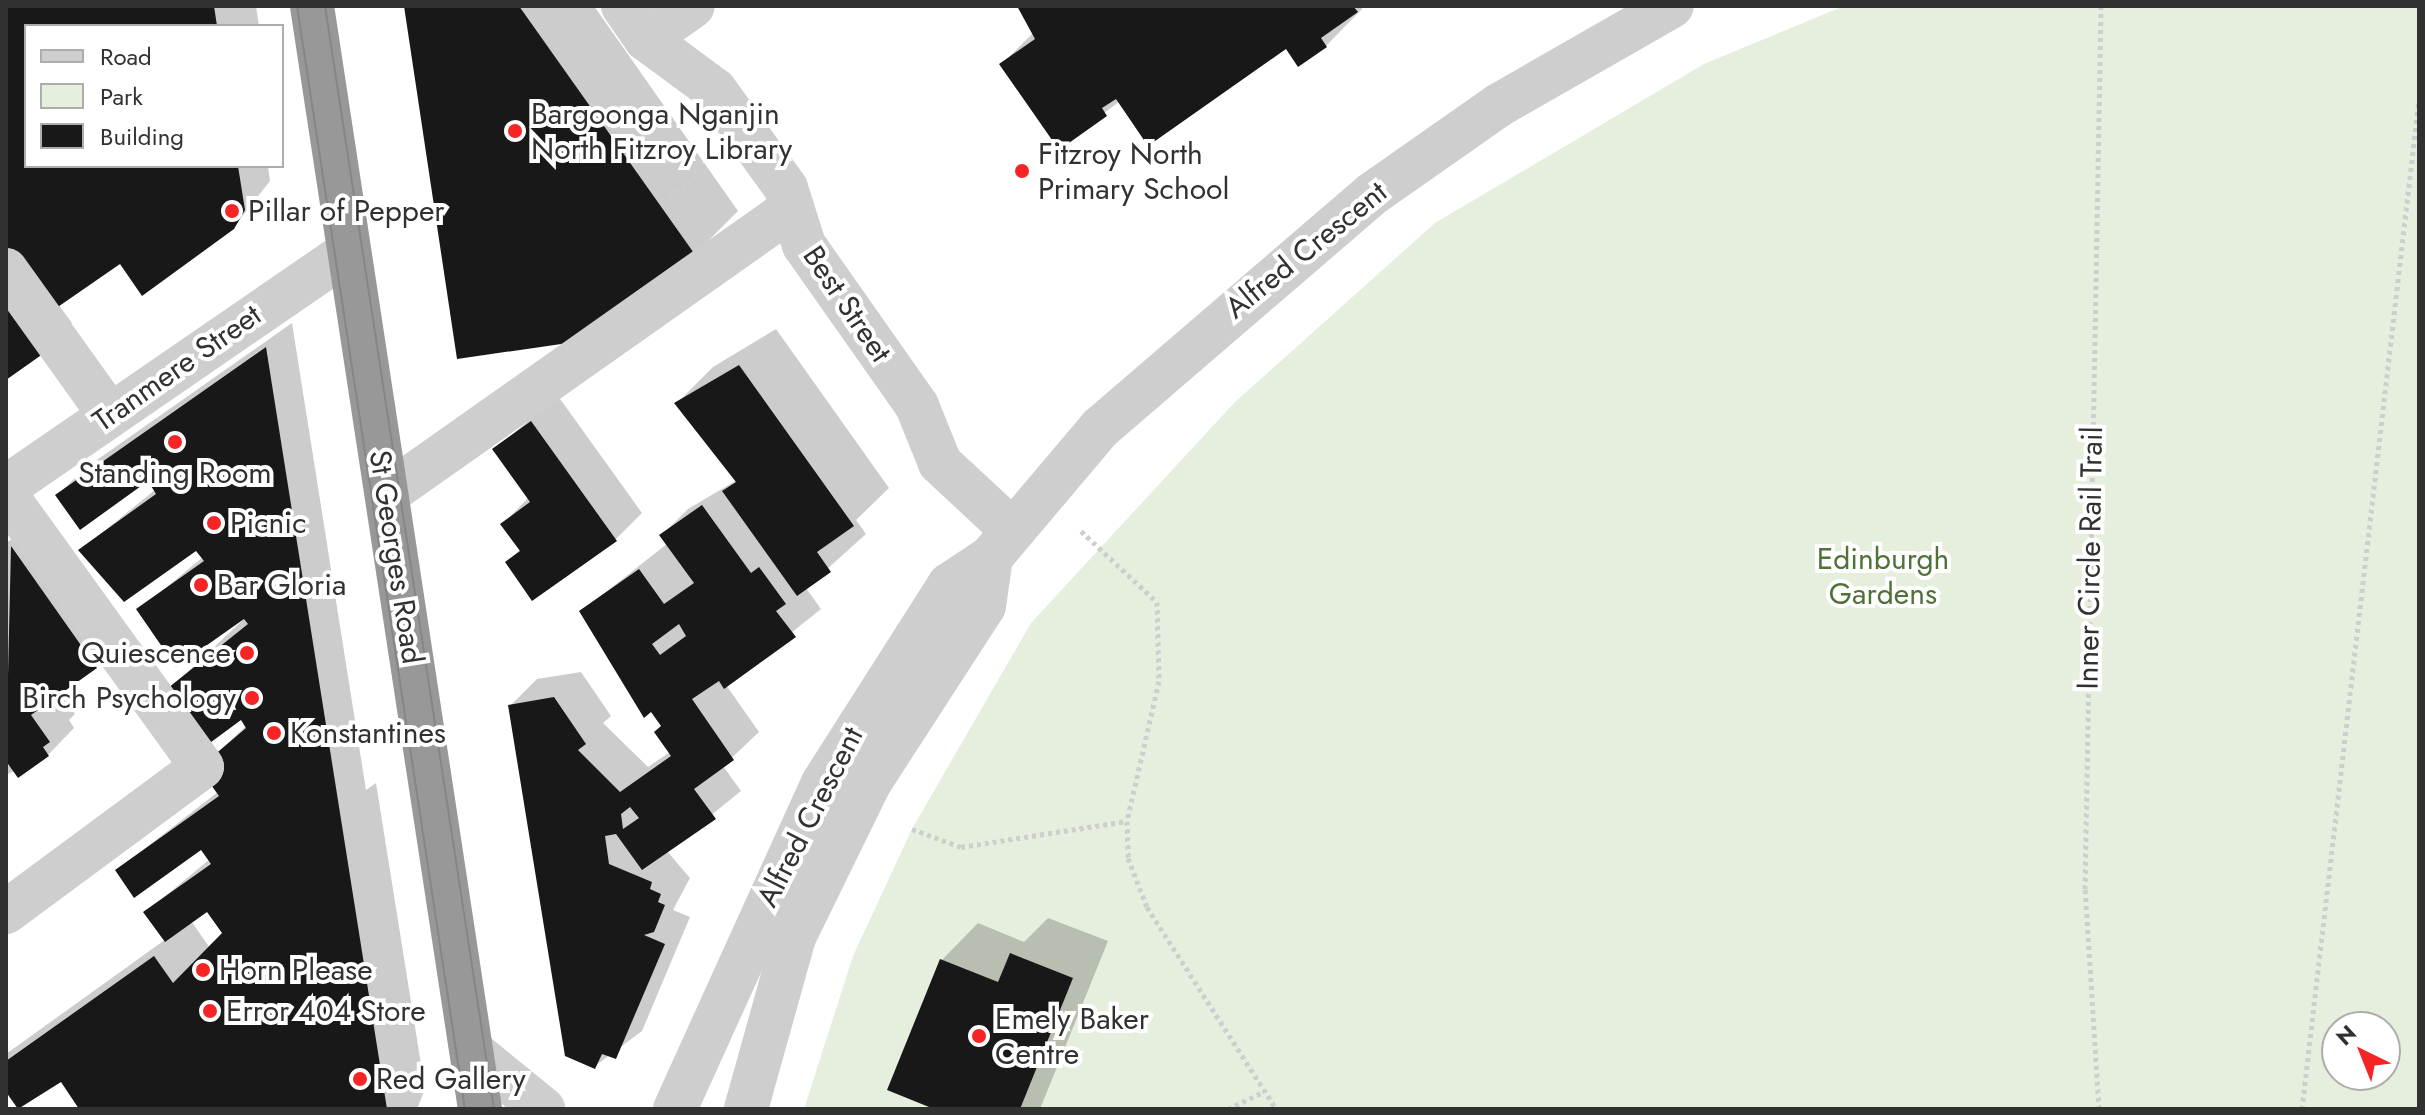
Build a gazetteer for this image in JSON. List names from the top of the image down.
{
  "streets": {
    "highway": ["St Georges Road"],
    "street": ["Alfred Crescent", "Best Street", "Tranmere Street"],
    "path": ["Inner Circle Rail Trail"]
  },
  "crossings": [
    ["Alfred Crescent", "Best Street"],
    ["Tranmere Street", "St Georges Road"]
  ],
  "parks": ["Edinburgh Gardens"],
  "places": [
    "Bargoonga Nganjin North Fitzroy Library",
    "Fitzroy North Primary School",
    "Pillar of Pepper",
    "Standing Room",
    "Picnic",
    "Bar Gloria",
    "Quiescence",
    "Birch Psychology",
    "Konstantines",
    "Horn Please",
    "Error 404 Store",
    "Emely Baker Centre",
    "Red Gallery"
  ],
  "legend": ["Road", "Park", "Building"],
  "north": "top left"
}
